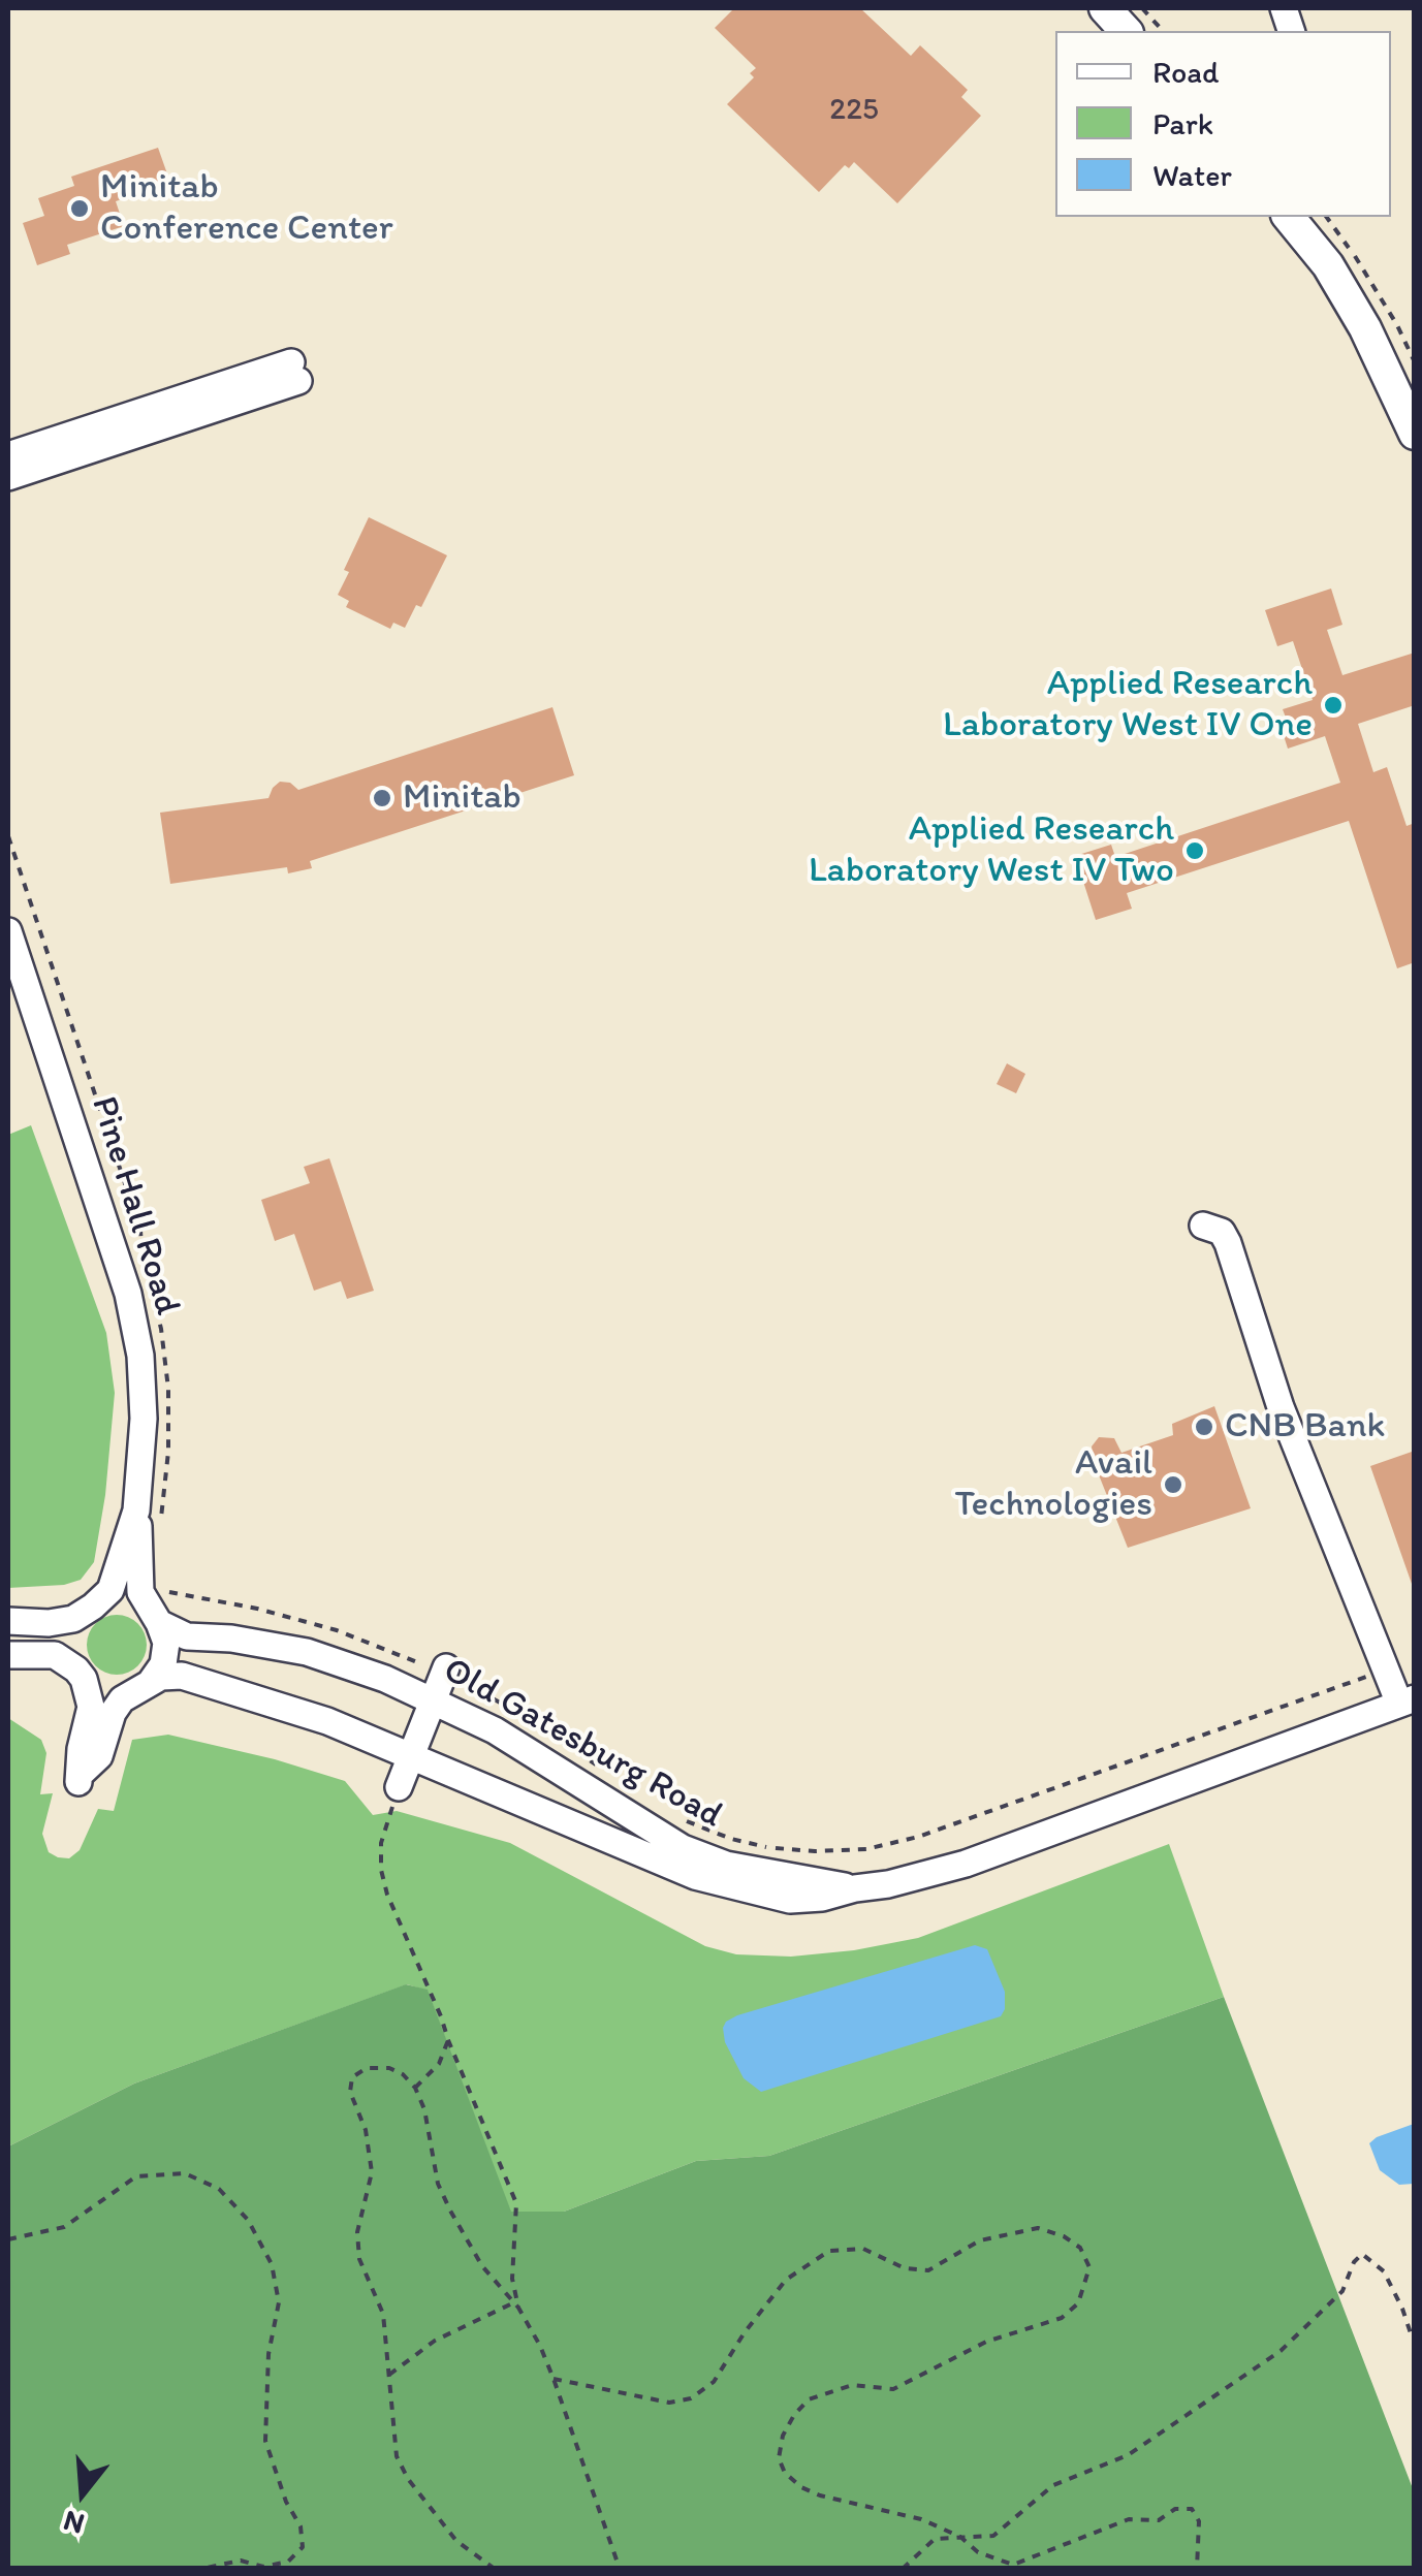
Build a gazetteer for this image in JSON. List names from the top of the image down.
{
  "streets": {
    "street": ["Pine Hall Road", "Old Gatesburg Road"]
  },
  "crossings": [
    ["Pine Hall Road", "Old Gatesburg Road"]
  ],
  "places": [
    "Minitab Conference Center",
    "Applied Research Laboratory West IV One",
    "Minitab",
    "Applied Research Laboratory West IV Two",
    "CNB Bank",
    "Avail Technologies"
  ],
  "house_numbers": ["225"],
  "legend": ["Road", "Park", "Water"],
  "north": "bottom"
}
